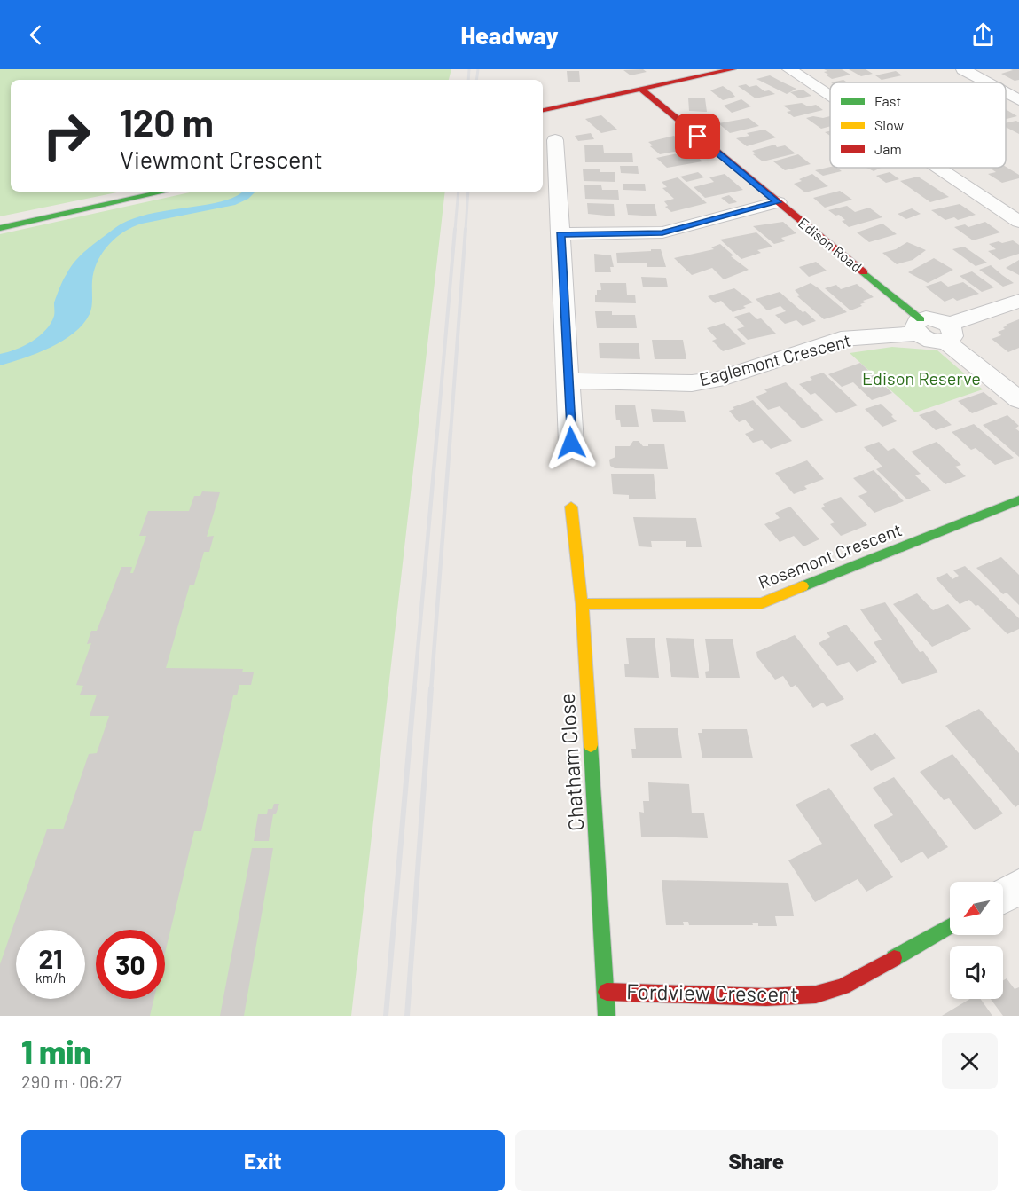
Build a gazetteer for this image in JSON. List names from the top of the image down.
{
  "streets": {
    "street": [
      "Edison Road",
      "Eaglemont Crescent",
      "Rosemont Crescent",
      "Chatham Close",
      "Fordview Crescent"
    ]
  },
  "crossings": [
    ["Edison Road", "Eaglemont Crescent"],
    ["Rosemont Crescent", "Chatham Close"],
    ["Chatham Close", "Fordview Crescent"]
  ],
  "parks": ["Edison Reserve"],
  "legend": ["Fast", "Slow", "Jam"],
  "north": "bottom left",
  "page": {
    "header": "Headway",
    "turn": ["120 m", "Viewmont Crescent"],
    "speed": "21 km/h",
    "limit": "30",
    "heading": ["1 min", "290 m · 06:27"],
    "buttons": ["Exit", "Share"]
  }
}
